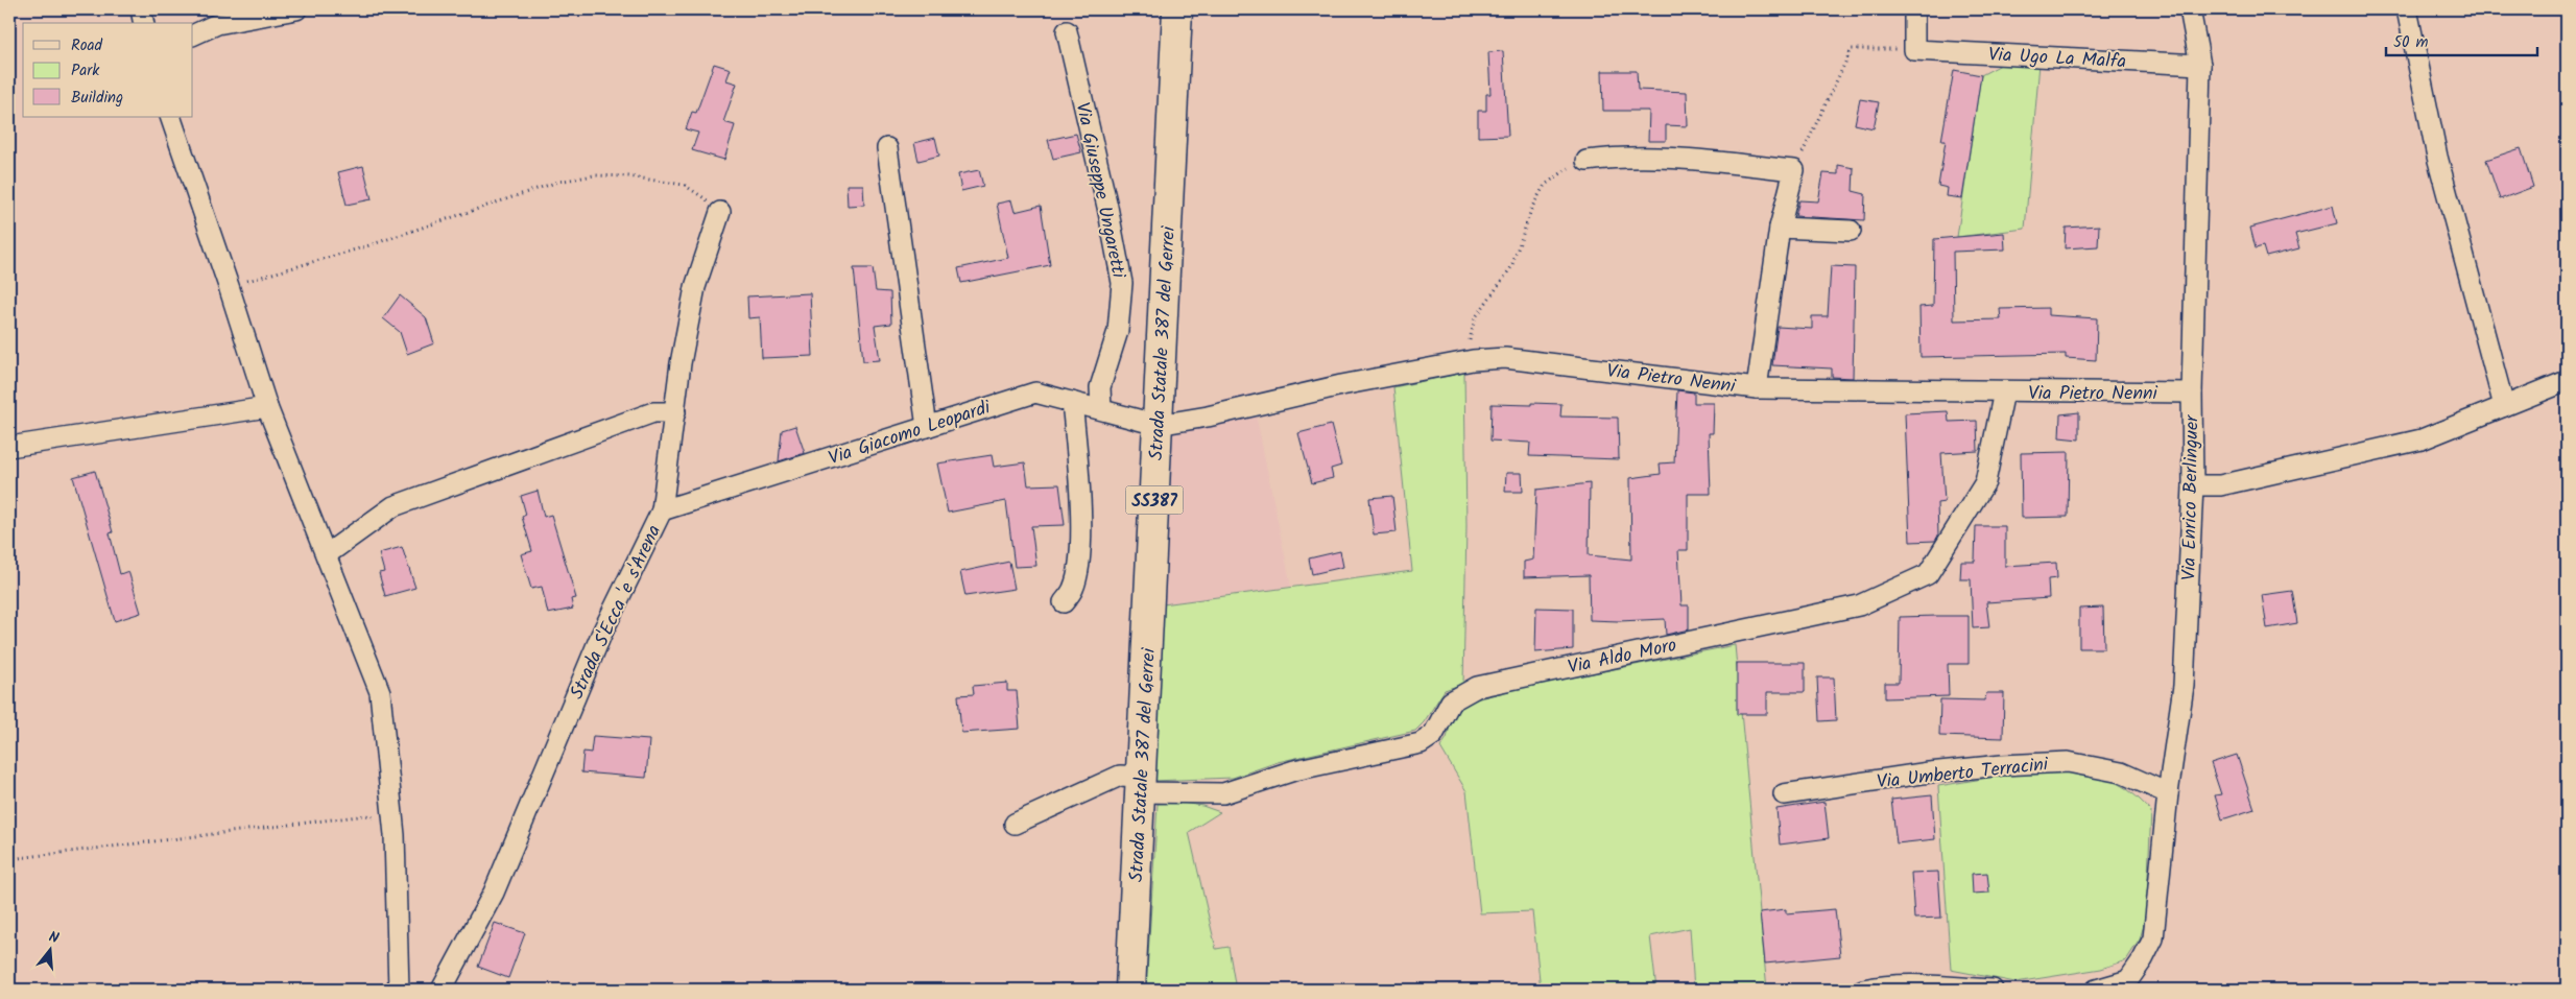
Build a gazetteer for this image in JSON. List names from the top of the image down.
{
  "streets": {
    "main road": ["Strada Statale 387 del Gerrei", "SS387"],
    "street": [
      "Via Ugo La Malfa",
      "Via Giuseppe Ungaretti",
      "Via Pietro Nenni",
      "Via Giacomo Leopardi",
      "Via Enrico Berlinguer",
      "Strada S'Ecca 'e s'Arena",
      "Via Aldo Moro",
      "Via Umberto Terracini"
    ]
  },
  "crossings": [
    ["Via Ugo La Malfa", "Via Enrico Berlinguer"],
    ["Via Giuseppe Ungaretti", "Via Giacomo Leopardi"],
    ["Strada Statale 387 del Gerrei", "Via Pietro Nenni"],
    ["Strada Statale 387 del Gerrei", "Via Giacomo Leopardi"],
    ["Strada Statale 387 del Gerrei", "Via Aldo Moro"],
    ["Via Pietro Nenni", "Via Giacomo Leopardi"],
    ["Via Pietro Nenni", "Via Enrico Berlinguer"],
    ["Via Pietro Nenni", "Via Aldo Moro"],
    ["Via Giacomo Leopardi", "Strada S'Ecca 'e s'Arena"],
    ["Via Enrico Berlinguer", "Via Umberto Terracini"]
  ],
  "legend": ["Road", "Park", "Building"],
  "scale_bar": "50 m",
  "north": "top"
}
